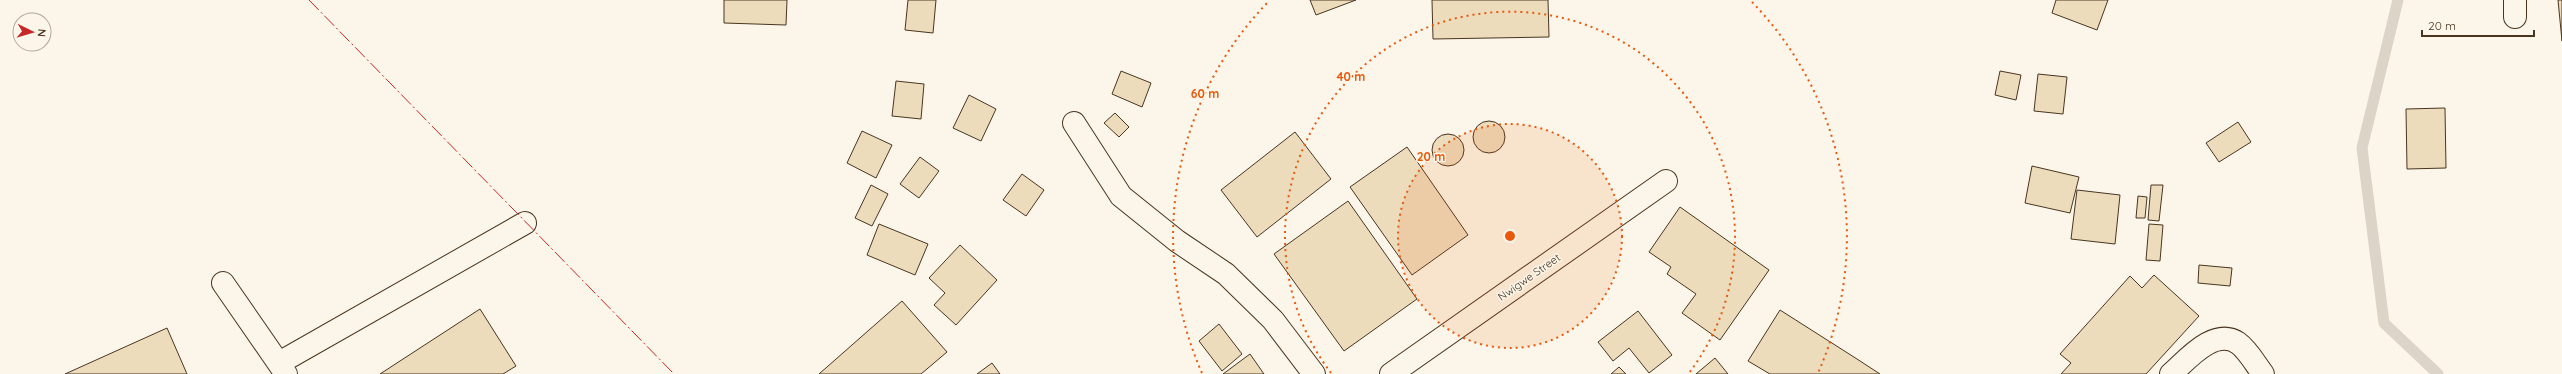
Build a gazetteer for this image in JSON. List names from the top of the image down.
{
  "streets": {
    "street": ["Nwigwe Street"]
  },
  "scale_bar": "20 m",
  "north": "right",
  "rings": ["40 m", "60 m", "20 m"]
}
